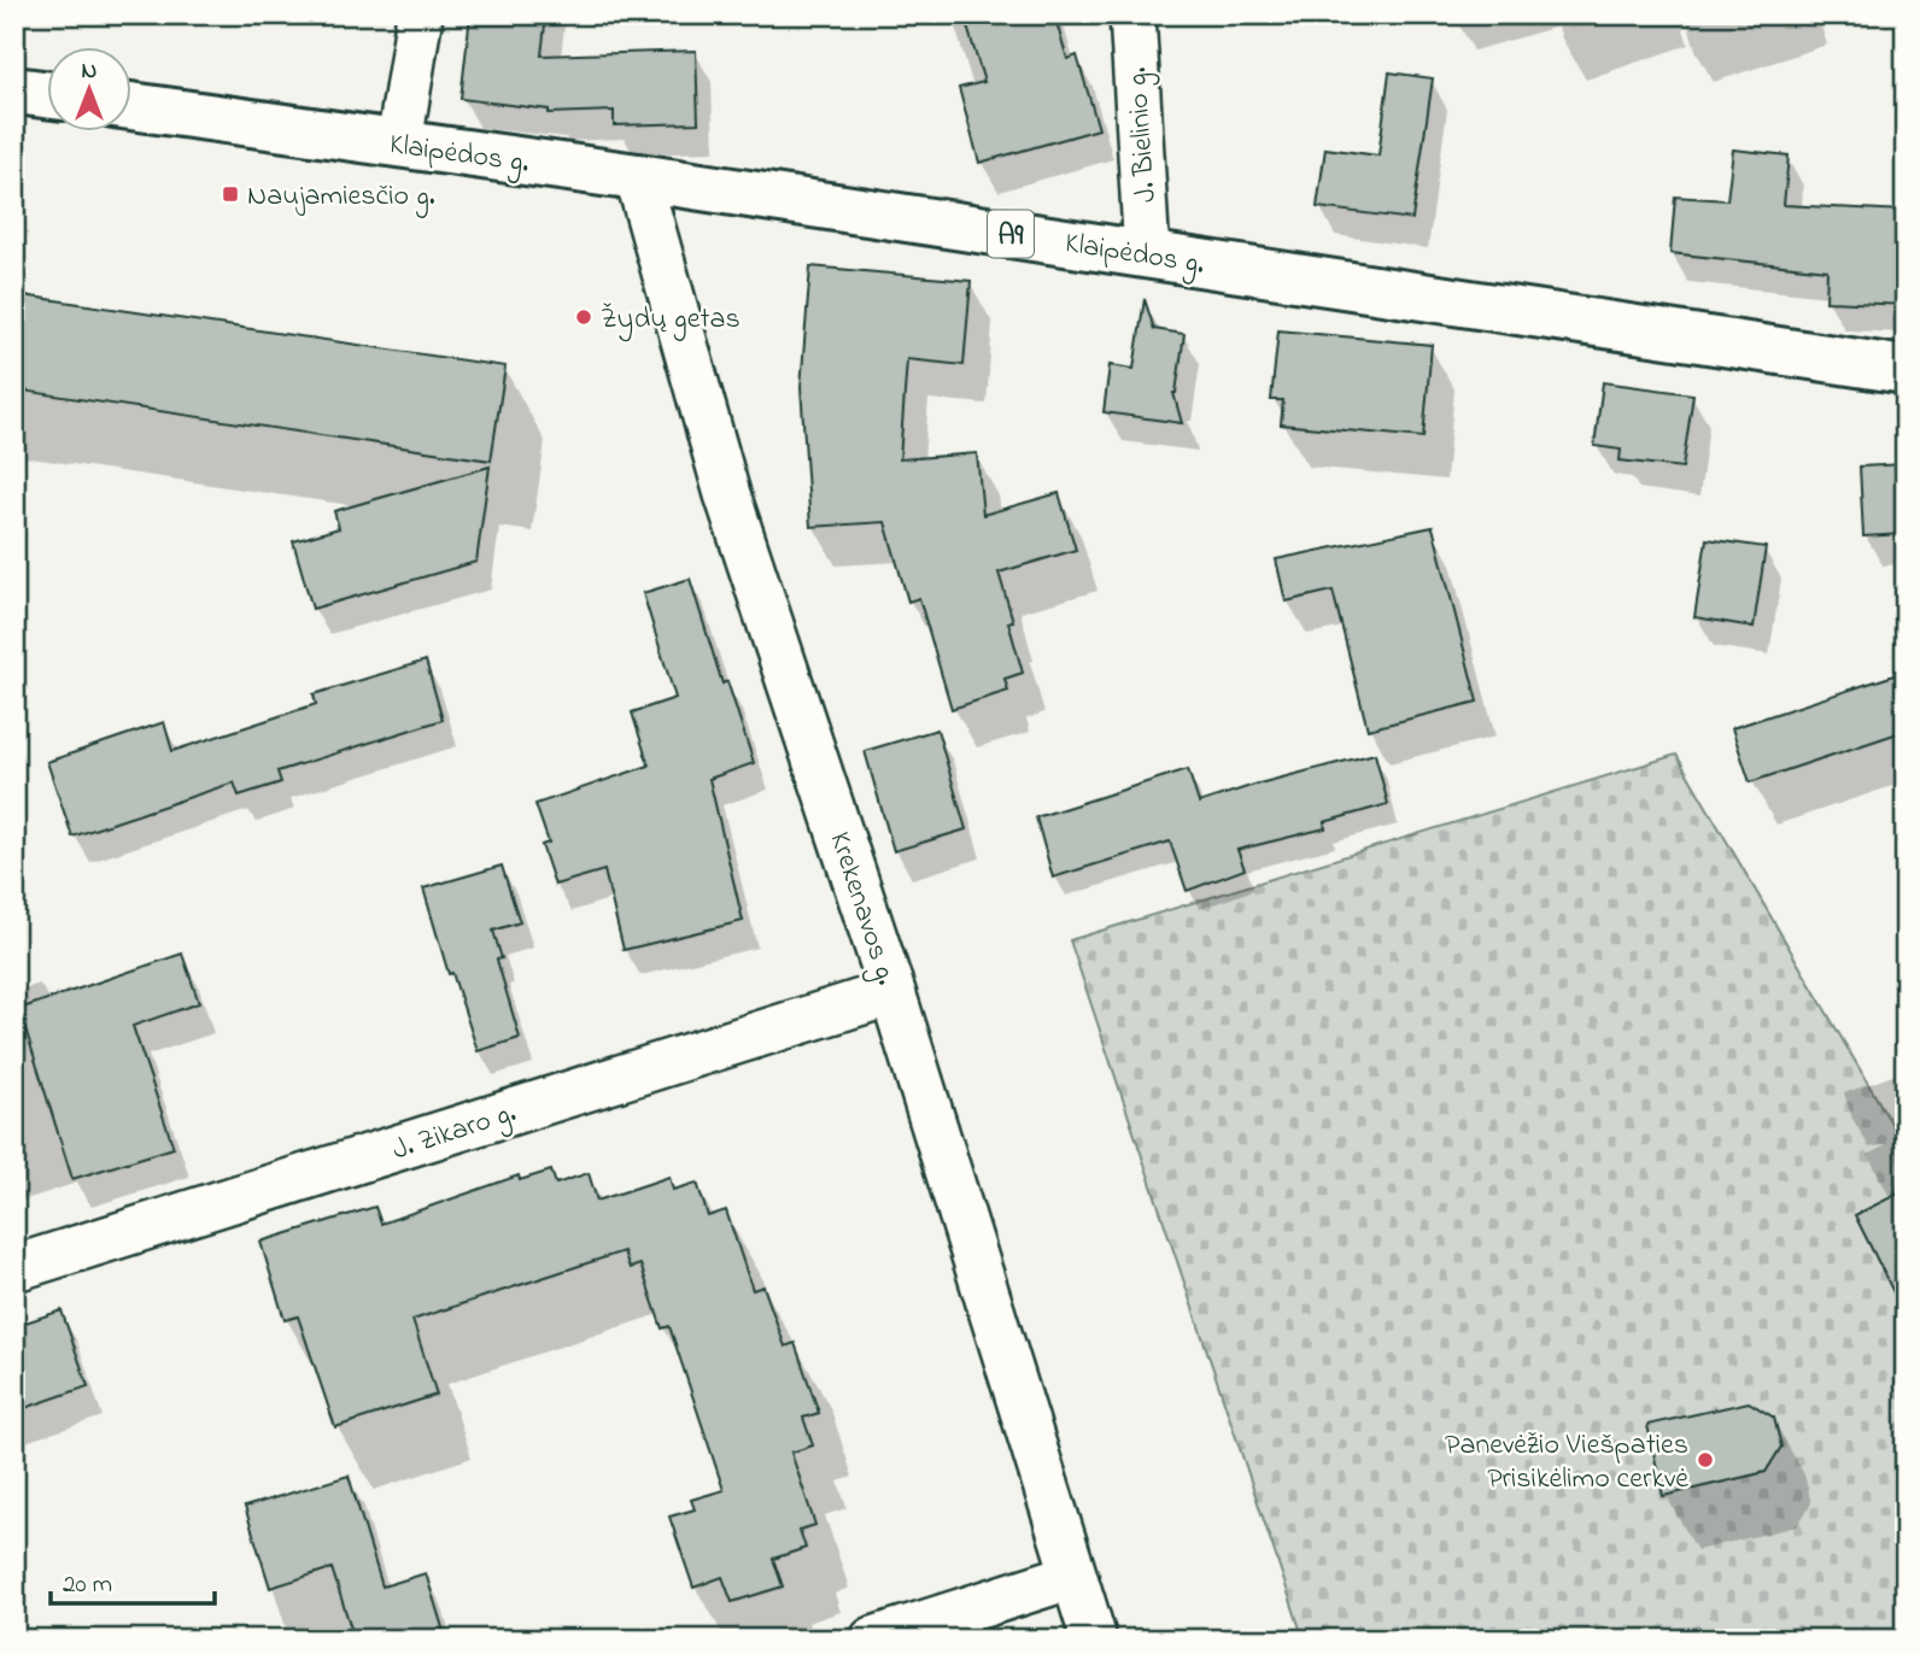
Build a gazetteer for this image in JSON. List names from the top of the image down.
{
  "streets": {
    "highway": ["Klaipėdos g.", "A9"],
    "street": ["J. Bielinio g.", "Krekenavos g.", "J. Zikaro g."]
  },
  "crossings": [
    ["J. Bielinio g.", "Klaipėdos g."],
    ["Klaipėdos g.", "Krekenavos g."],
    ["Krekenavos g.", "J. Zikaro g."]
  ],
  "places": {
    "transit": ["Naujamiesčio g."],
    "other": ["Žydų getas", "Panevėžio Viešpaties Prisikėlimo cerkvė"]
  },
  "scale_bar": "20 m",
  "north": "top"
}
